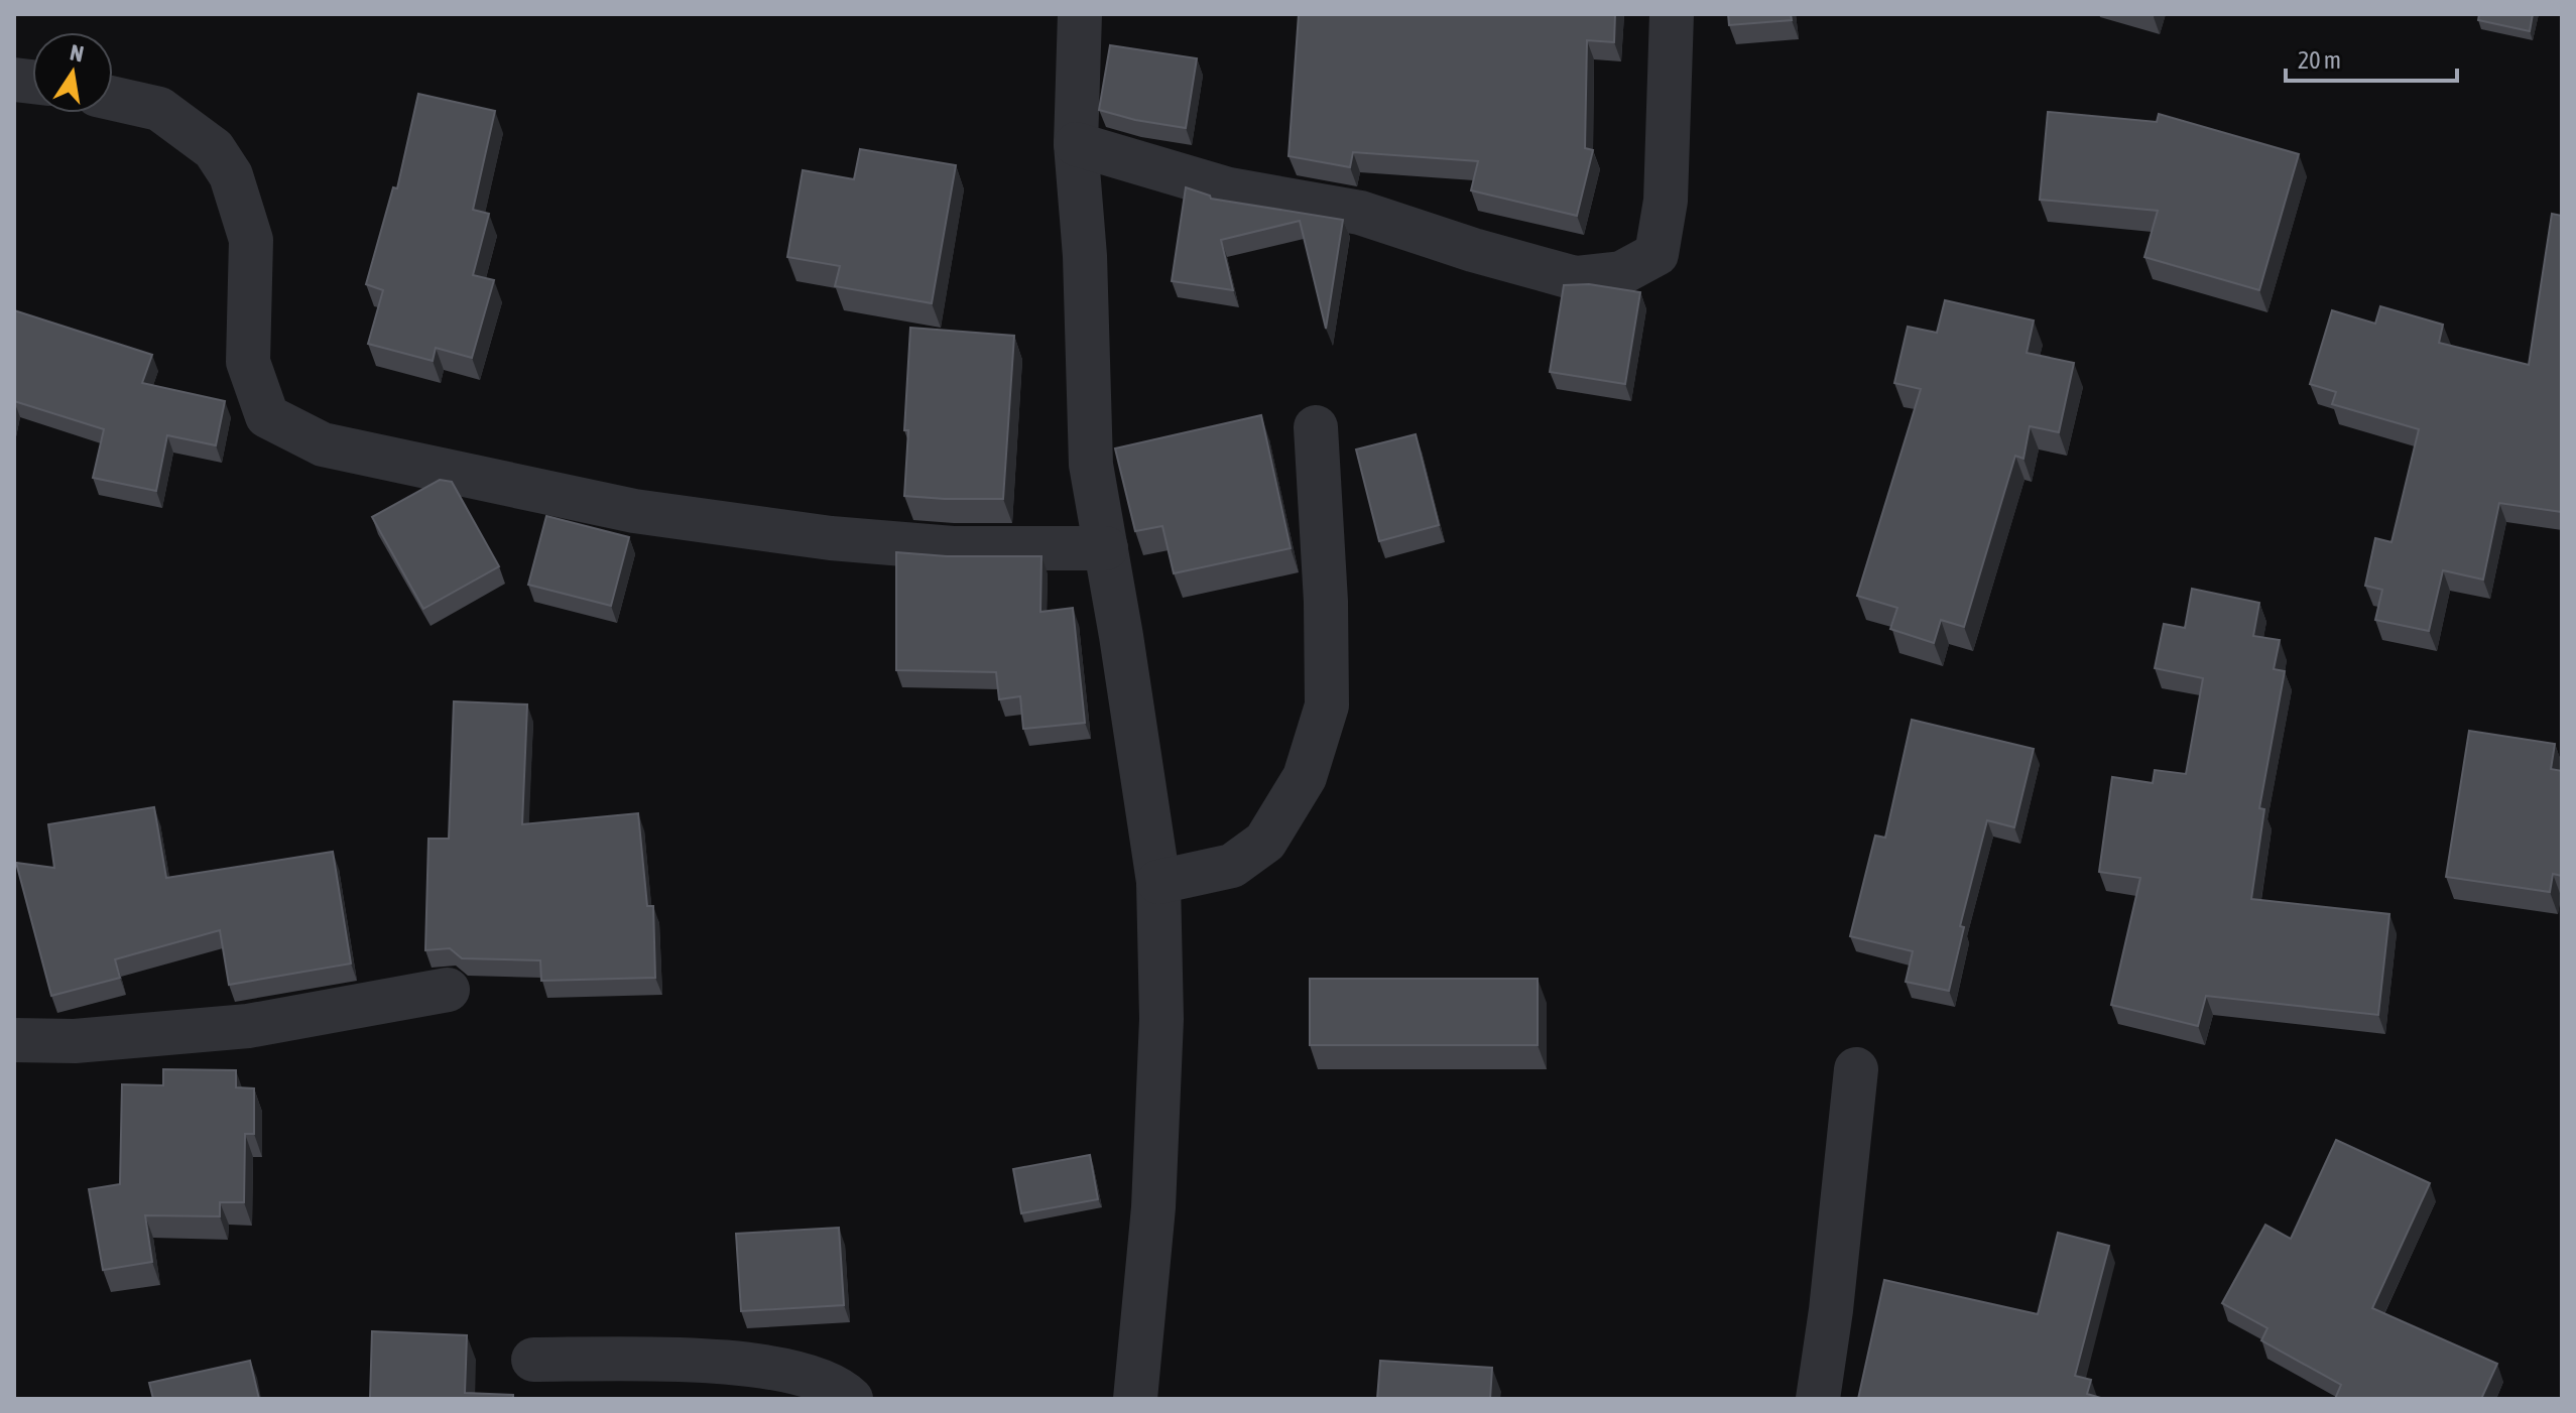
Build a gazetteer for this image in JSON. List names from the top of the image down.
{
  "scale_bar": "20 m",
  "north": "top"
}
